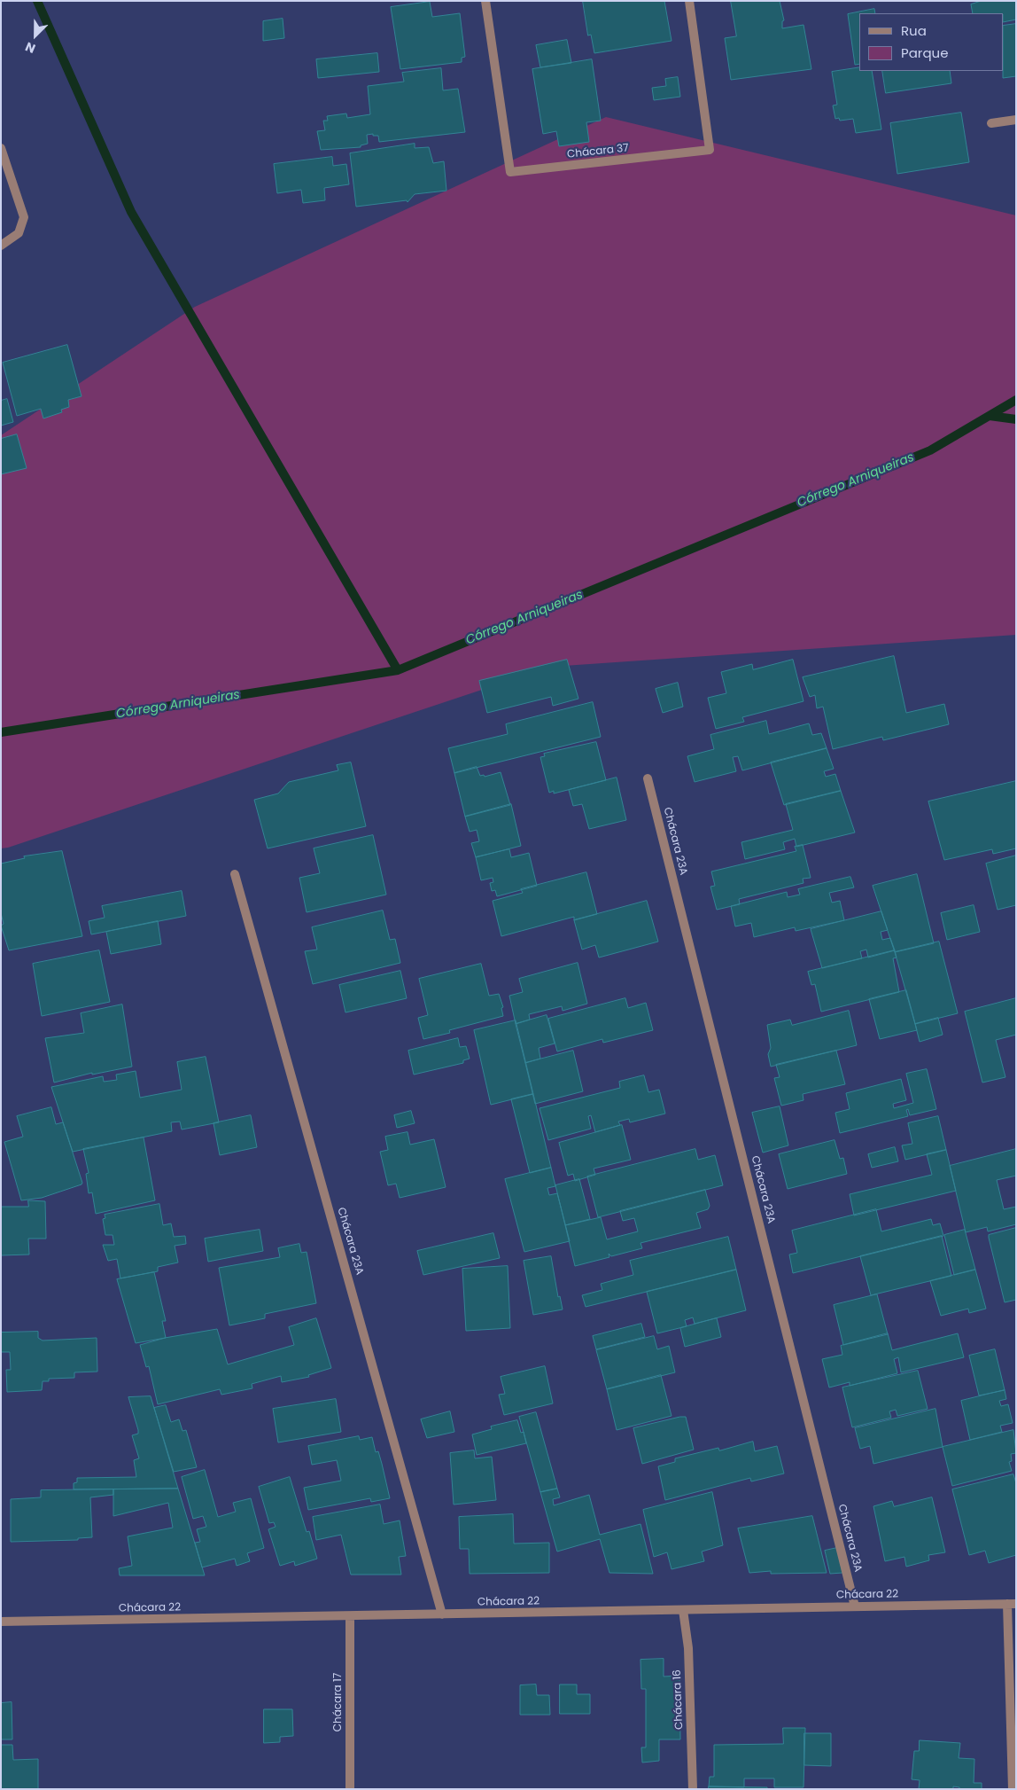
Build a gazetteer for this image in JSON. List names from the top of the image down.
{
  "streets": {
    "street": [
      "Chácara 37",
      "Chácara 23A",
      "Chácara 22",
      "Chácara 16",
      "Chácara 17"
    ]
  },
  "crossings": [
    ["Chácara 23A", "Chácara 22"],
    ["Chácara 22", "Chácara 16"],
    ["Chácara 22", "Chácara 17"]
  ],
  "water": ["Córrego Arniqueiras"],
  "legend": ["Rua", "Parque"],
  "north": "bottom left"
}
